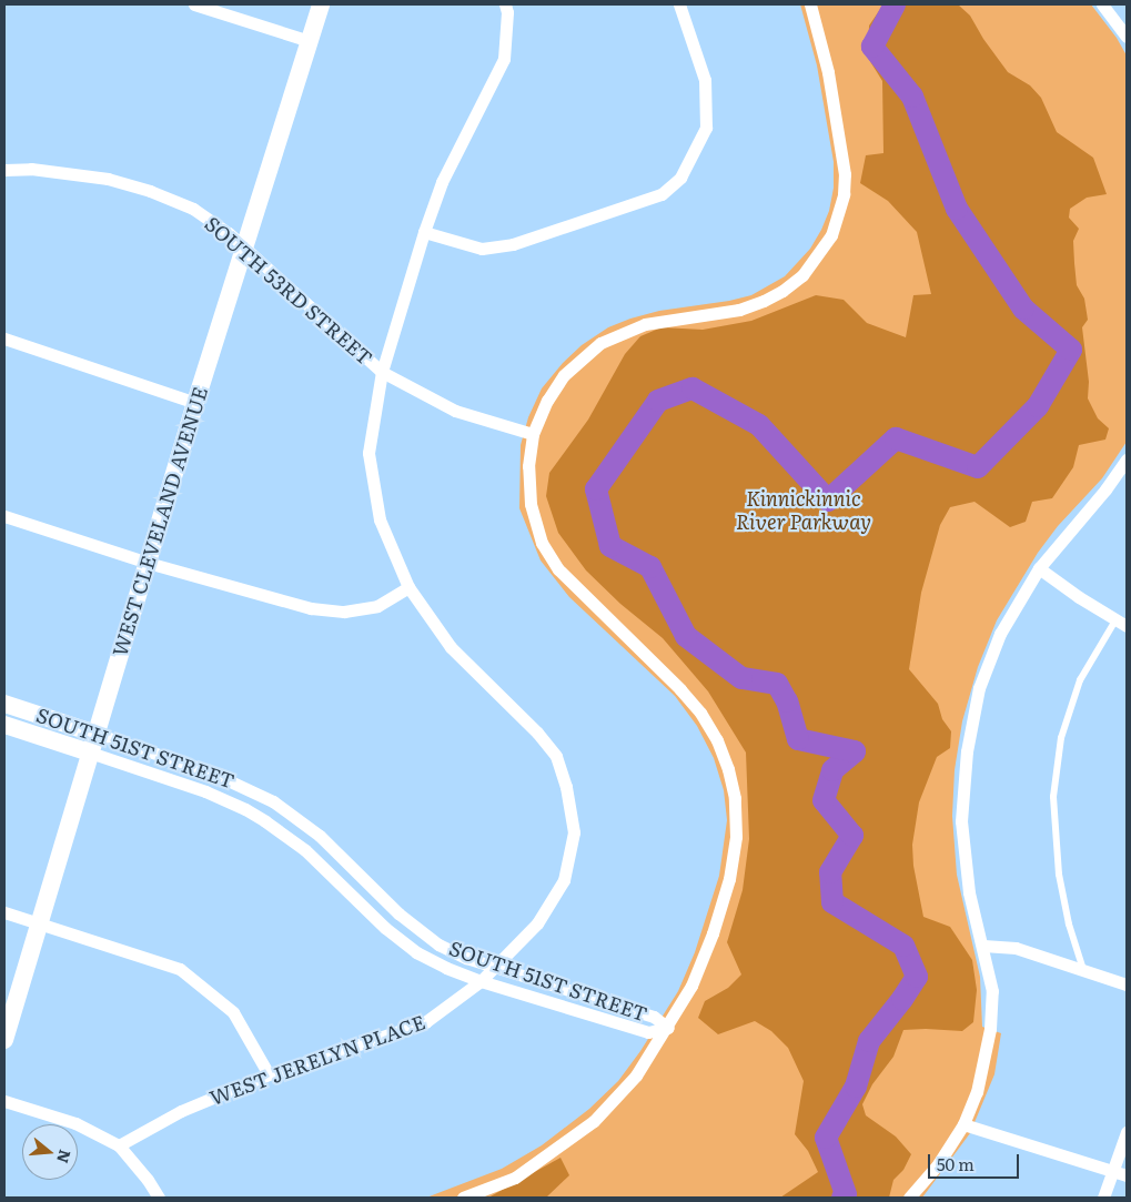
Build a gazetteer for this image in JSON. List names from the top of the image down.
{
  "streets": {
    "street": [
      "SOUTH 53RD STREET",
      "WEST CLEVELAND AVENUE",
      "SOUTH 51ST STREET",
      "WEST JERELYN PLACE"
    ]
  },
  "crossings": [
    ["SOUTH 53RD STREET", "WEST CLEVELAND AVENUE"],
    ["SOUTH 53RD STREET", "WEST JERELYN PLACE"],
    ["WEST CLEVELAND AVENUE", "SOUTH 51ST STREET"],
    ["SOUTH 51ST STREET", "WEST JERELYN PLACE"]
  ],
  "parks": ["Kinnickinnic River Parkway"],
  "scale_bar": "50 m",
  "north": "right"
}
